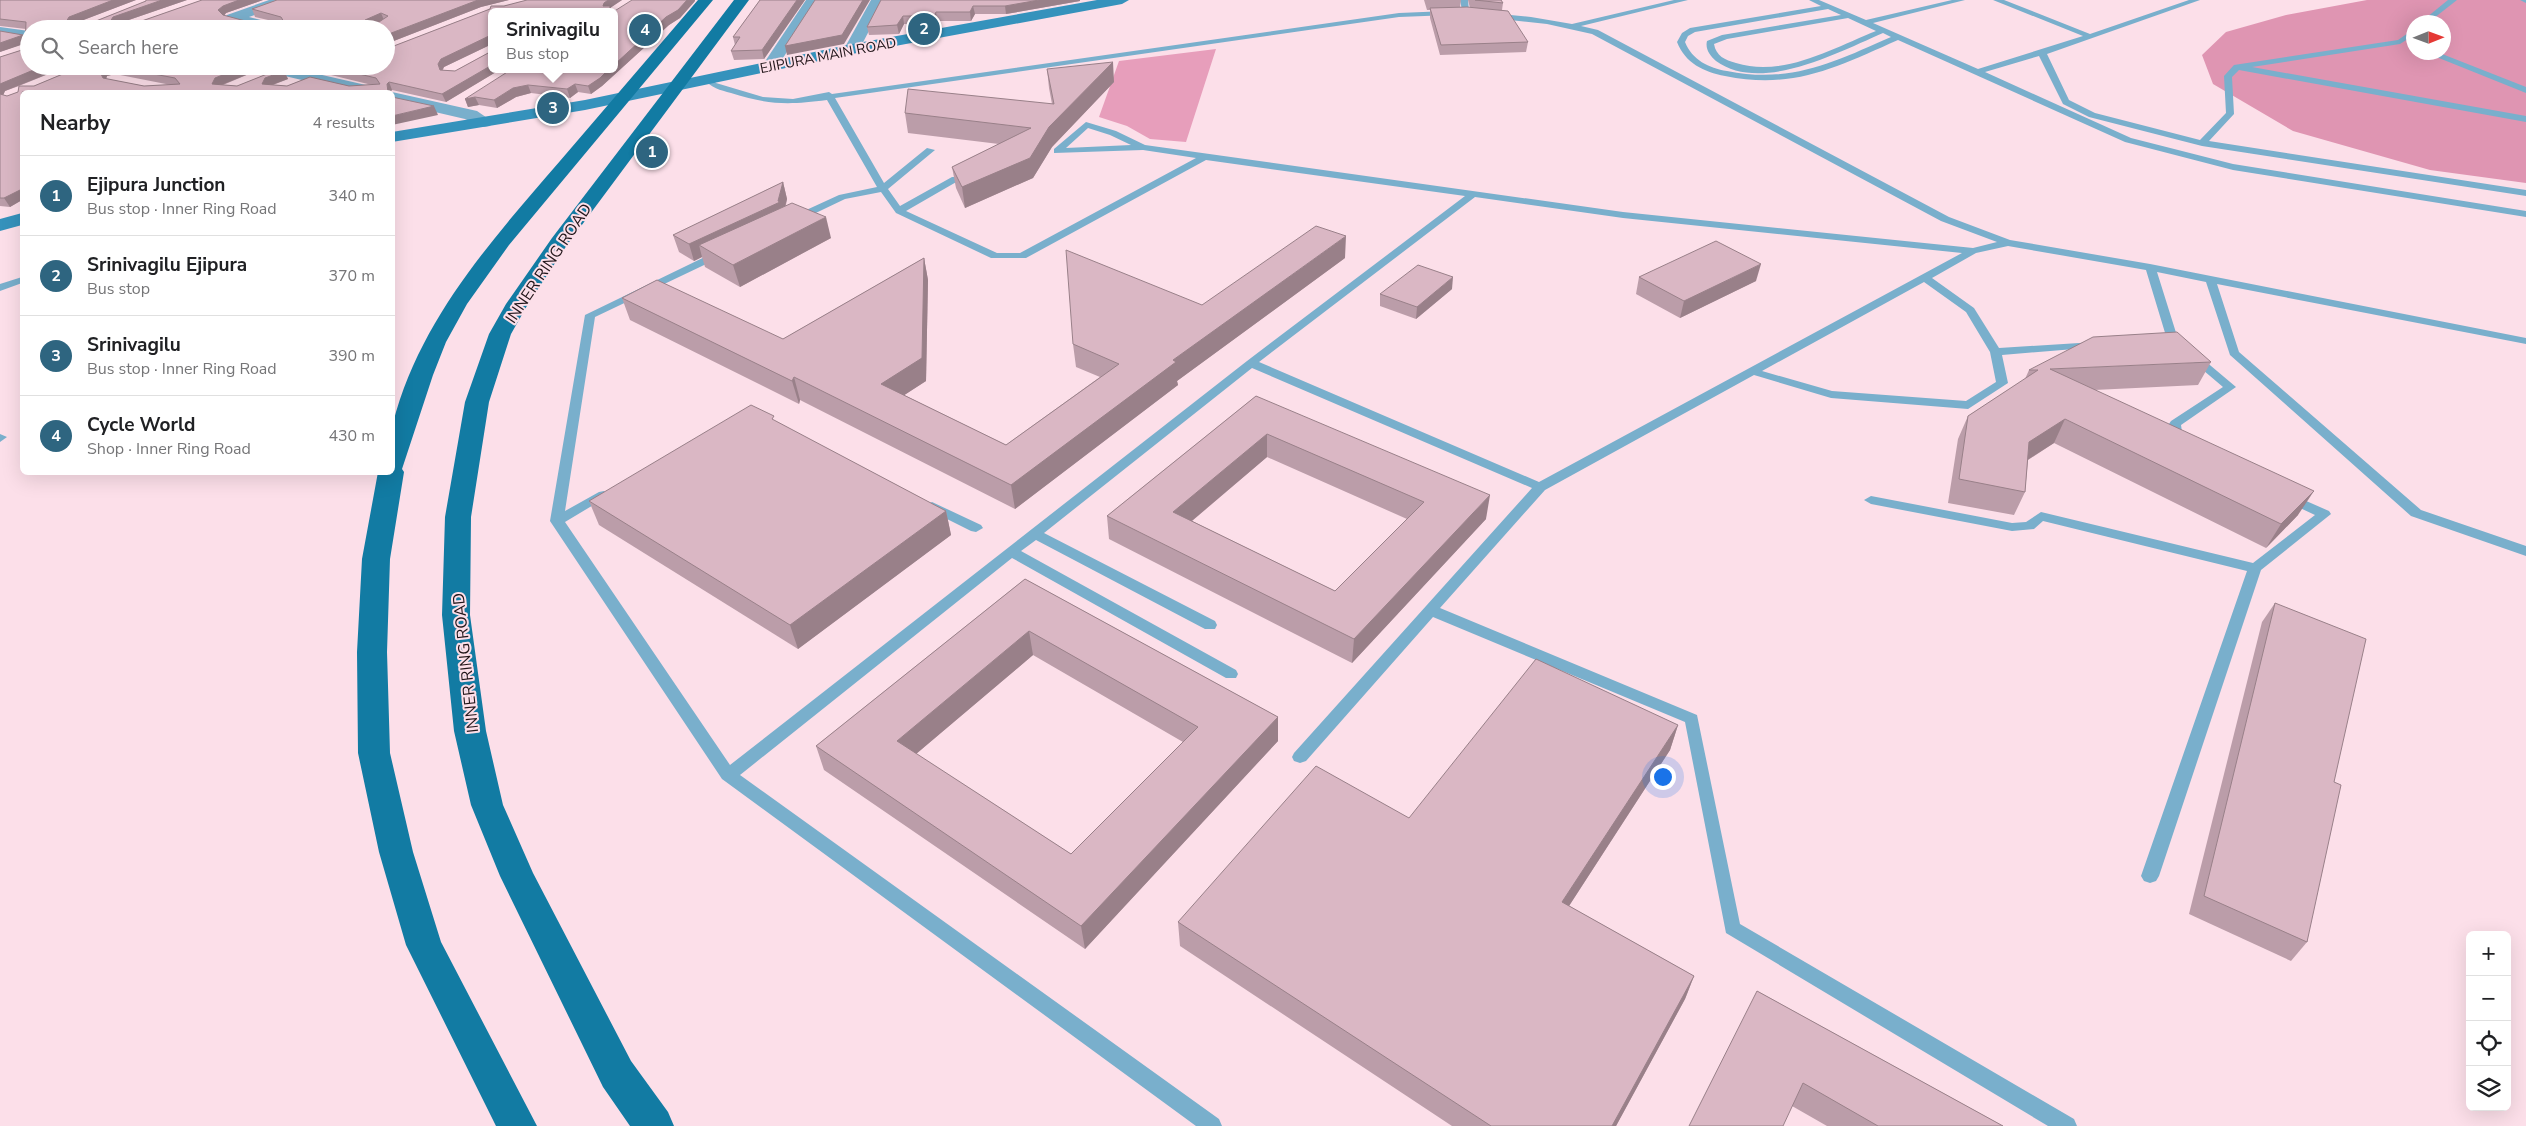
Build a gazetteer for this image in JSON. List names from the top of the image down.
{
  "streets": {
    "main road": ["INNER RING ROAD"],
    "street": ["EJIPURA MAIN ROAD"]
  },
  "crossings": [
    ["EJIPURA MAIN ROAD", "INNER RING ROAD"]
  ],
  "north": "right",
  "page": {
    "popup": ["Srinivagilu", "Bus stop"],
    "pins": [
      "2",
      "4",
      "3",
      "1"
    ],
    "search": "Search here",
    "heading": ["Nearby", "4 results"],
    "list": [
      {
        "mark": "1",
        "name": "Ejipura Junction",
        "note": "Bus stop · Inner Ring Road",
        "value": "340 m"
      },
      {
        "mark": "2",
        "name": "Srinivagilu Ejipura",
        "note": "Bus stop",
        "value": "370 m"
      },
      {
        "mark": "3",
        "name": "Srinivagilu",
        "note": "Bus stop · Inner Ring Road",
        "value": "390 m"
      },
      {
        "mark": "4",
        "name": "Cycle World",
        "note": "Shop · Inner Ring Road",
        "value": "430 m"
      }
    ],
    "map_buttons": ["+", "−"]
  }
}
